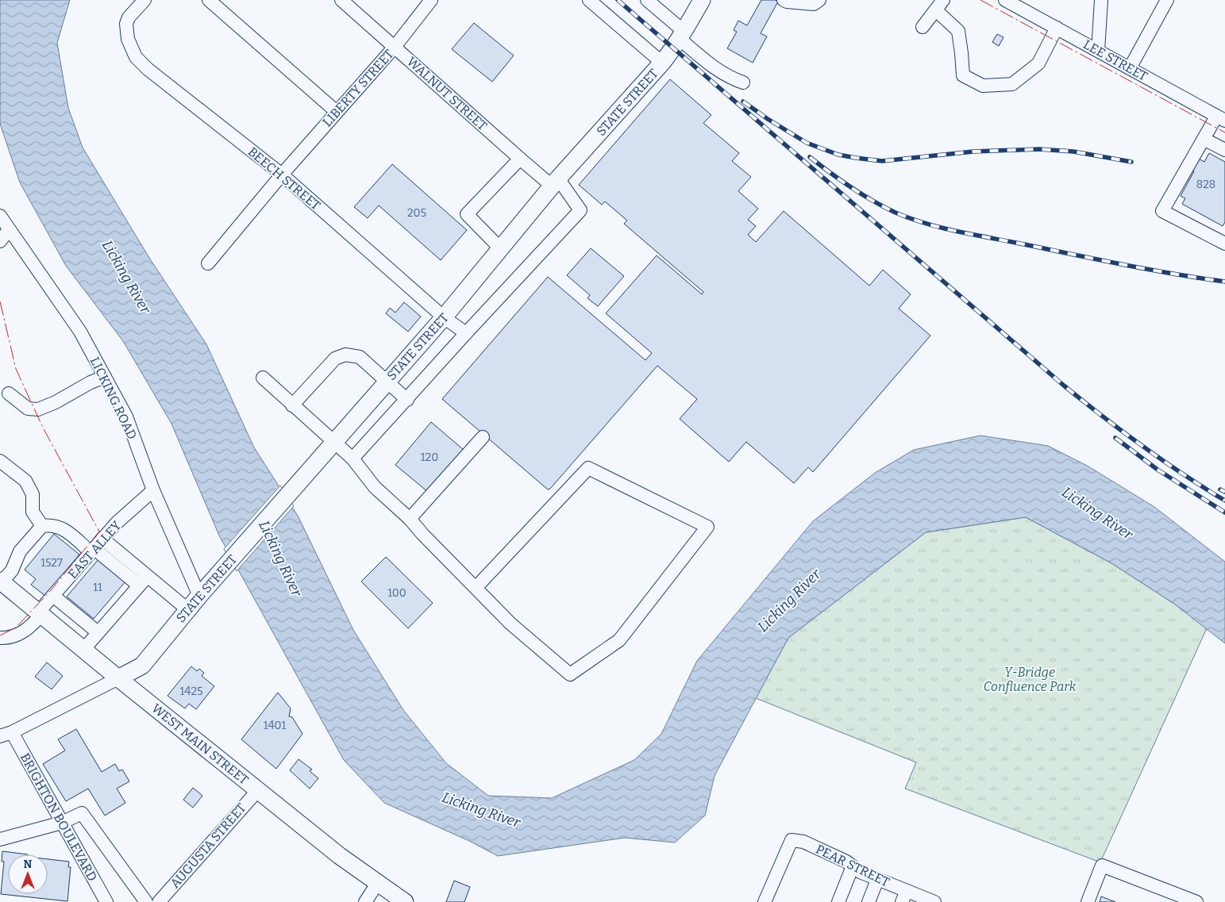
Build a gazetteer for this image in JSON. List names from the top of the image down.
{
  "streets": {
    "main road": ["STATE STREET", "WEST MAIN STREET"],
    "street": [
      "LEE STREET",
      "LIBERTY STREET",
      "WALNUT STREET",
      "BEECH STREET",
      "LICKING ROAD",
      "EAST ALLEY",
      "BRIGHTON BOULEVARD",
      "AUGUSTA STREET",
      "PEAR STREET"
    ]
  },
  "crossings": [
    ["LIBERTY STREET", "WALNUT STREET"],
    ["LIBERTY STREET", "BEECH STREET"],
    ["WALNUT STREET", "STATE STREET"],
    ["WALNUT STREET", "BEECH STREET"],
    ["STATE STREET", "BEECH STREET"],
    ["STATE STREET", "LICKING ROAD"],
    ["STATE STREET", "WEST MAIN STREET"],
    ["LICKING ROAD", "EAST ALLEY"],
    ["EAST ALLEY", "WEST MAIN STREET"],
    ["WEST MAIN STREET", "AUGUSTA STREET"]
  ],
  "water": ["Licking River"],
  "parks": ["Y-Bridge Confluence Park"],
  "house_numbers": [
    "828",
    "205",
    "120",
    "1527",
    "11",
    "100",
    "1425",
    "1401"
  ],
  "north": "top"
}
